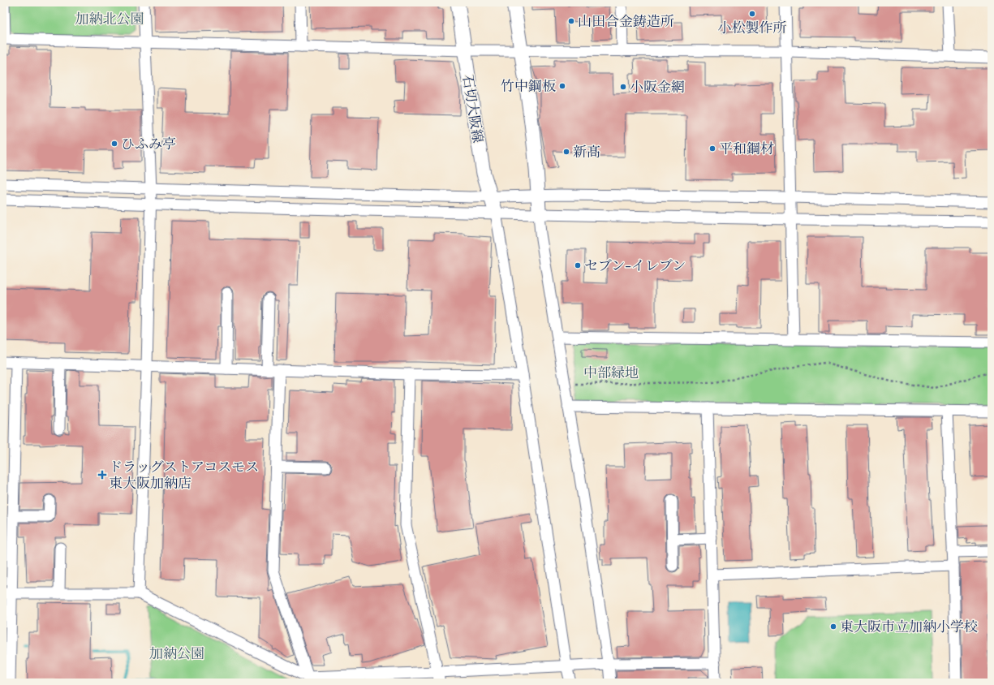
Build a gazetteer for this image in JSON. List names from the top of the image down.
{
  "streets": {
    "main road": ["石切大阪線"]
  },
  "parks": ["加納北公園", "中部緑地", "加納公園"],
  "places": {
    "other": [
      "小松製作所",
      "山田合金鋳造所",
      "竹中鋼板",
      "小阪金網",
      "ひふみ亭",
      "平和鋼材",
      "新髙",
      "セブン-イレブン",
      "東大阪市立加納小学校"
    ],
    "health": ["ドラッグストアコスモス 東大阪加納店"]
  }
}
